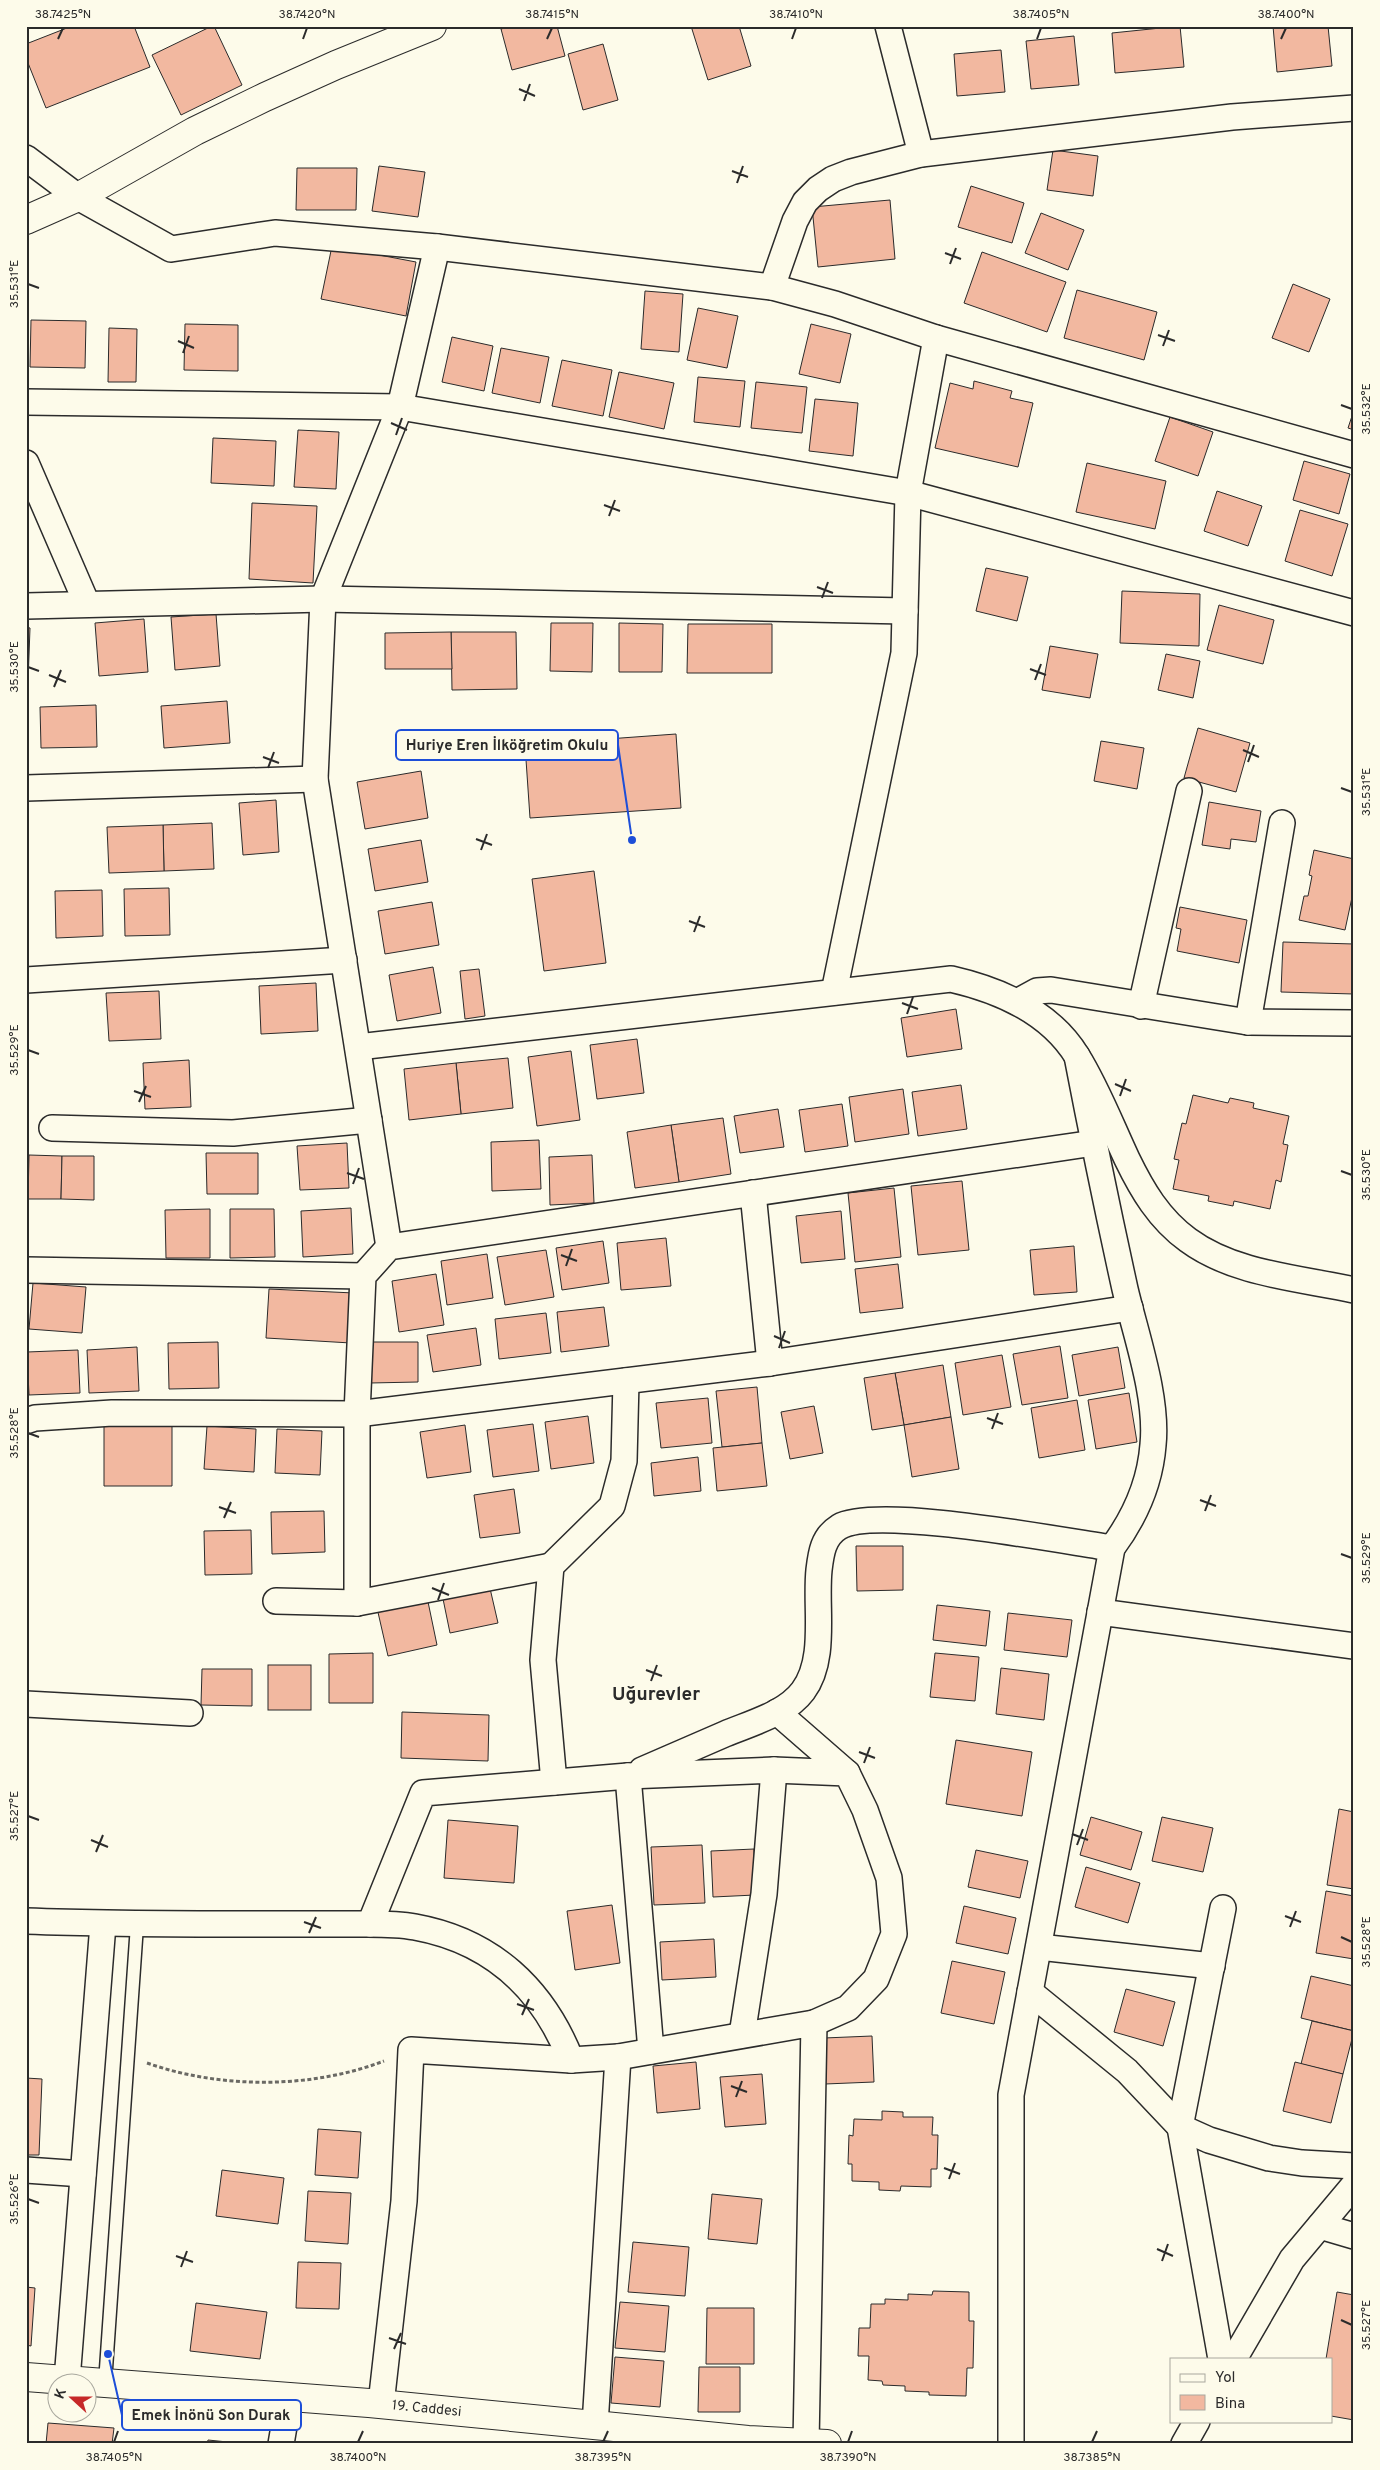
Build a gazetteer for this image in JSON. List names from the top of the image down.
{
  "streets": {
    "street": ["19. Caddesi"]
  },
  "districts": ["Uğurevler"],
  "places": ["Huriye Eren İlköğretim Okulu", "Emek İnönü Son Durak"],
  "legend": ["Yol", "Bina"],
  "north": "left",
  "coordinates": [
    "38.7425°N",
    "38.7420°N",
    "38.7415°N",
    "38.7410°N",
    "38.7405°N",
    "38.7400°N",
    "35.531°E",
    "35.532°E",
    "35.530°E",
    "35.529°E",
    "35.528°E",
    "35.527°E",
    "35.526°E",
    "38.7395°N",
    "38.7390°N",
    "38.7385°N"
  ]
}
